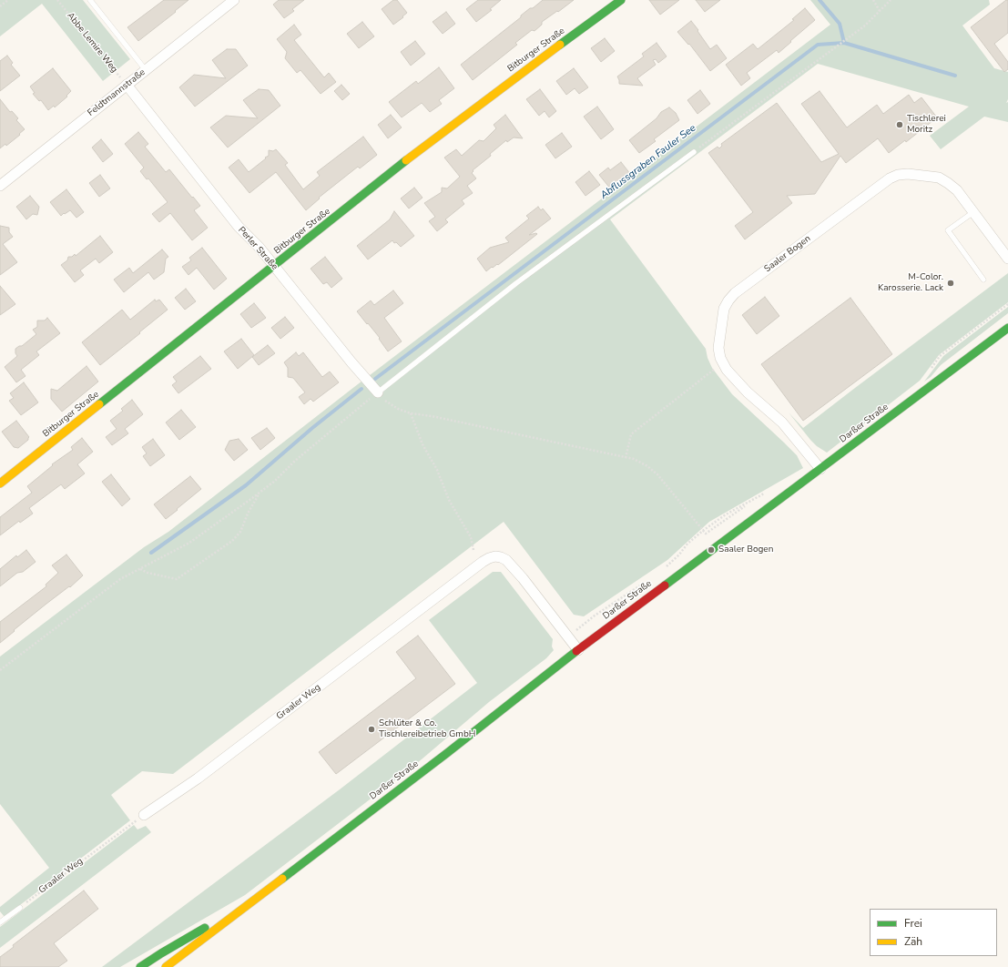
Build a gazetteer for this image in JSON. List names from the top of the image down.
{
  "streets": {
    "main road": ["Bitburger Straße", "Darßer Straße"],
    "street": [
      "Feldtmannstraße",
      "Perler Straße",
      "Saaler Bogen",
      "Graaler Weg"
    ],
    "path": ["Abbe Lemire Weg"]
  },
  "crossings": [
    ["Abbe Lemire Weg", "Feldtmannstraße"],
    ["Abbe Lemire Weg", "Perler Straße"],
    ["Bitburger Straße", "Perler Straße"],
    ["Feldtmannstraße", "Perler Straße"],
    ["Saaler Bogen", "Darßer Straße"],
    ["Darßer Straße", "Graaler Weg"]
  ],
  "water": ["Abflussgraben Fauler See"],
  "places": [
    "Tischlerei Moritz",
    "M-Color. Karosserie. Lack",
    "Saaler Bogen",
    "Schlüter & Co. Tischlereibetrieb GmbH"
  ],
  "legend": ["Frei", "Zäh"]
}
